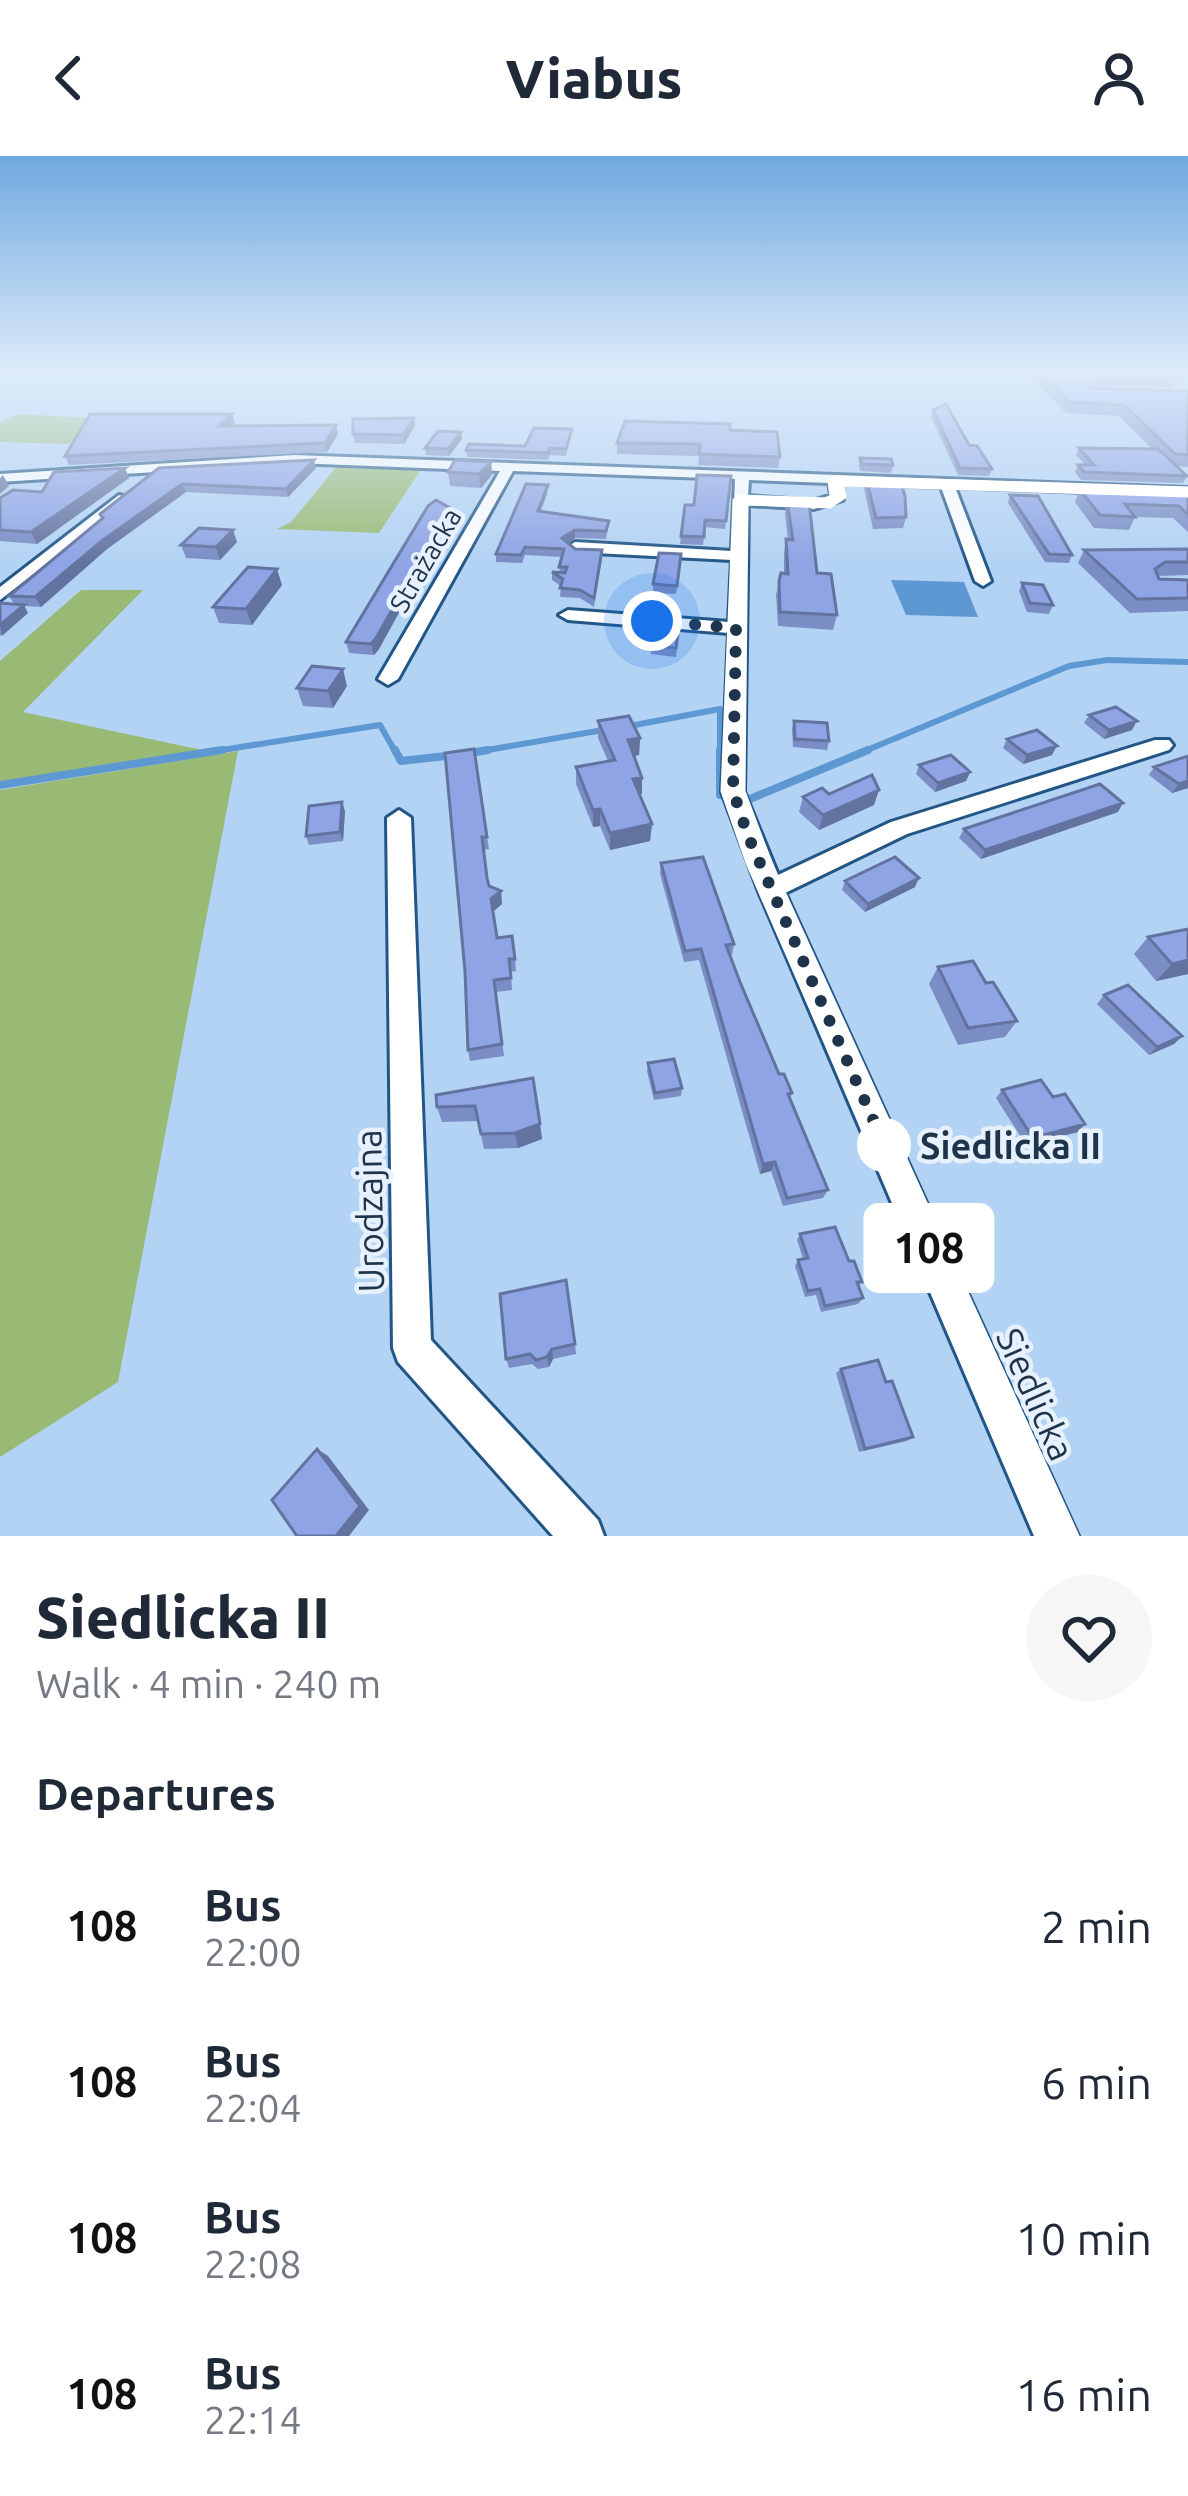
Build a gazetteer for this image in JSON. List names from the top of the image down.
{
  "streets": {
    "street": ["Strażacka", "Urodzajna", "Siedlicka"]
  },
  "crossings": [
    ["Strażacka", "Siedlicka"]
  ],
  "places": ["Siedlicka II"],
  "lines": ["bus line 108"],
  "page": {
    "header": "Viabus",
    "on_map": "108",
    "heading": [
      ["Siedlicka II", "Walk · 4 min · 240 m"],
      "Departures"
    ],
    "list": [
      {
        "mark": "108",
        "name": "Bus",
        "note": "22:00",
        "value": "2 min"
      },
      {
        "mark": "108",
        "name": "Bus",
        "note": "22:04",
        "value": "6 min"
      },
      {
        "mark": "108",
        "name": "Bus",
        "note": "22:08",
        "value": "10 min"
      },
      {
        "mark": "108",
        "name": "Bus",
        "note": "22:14",
        "value": "16 min"
      }
    ]
  }
}
